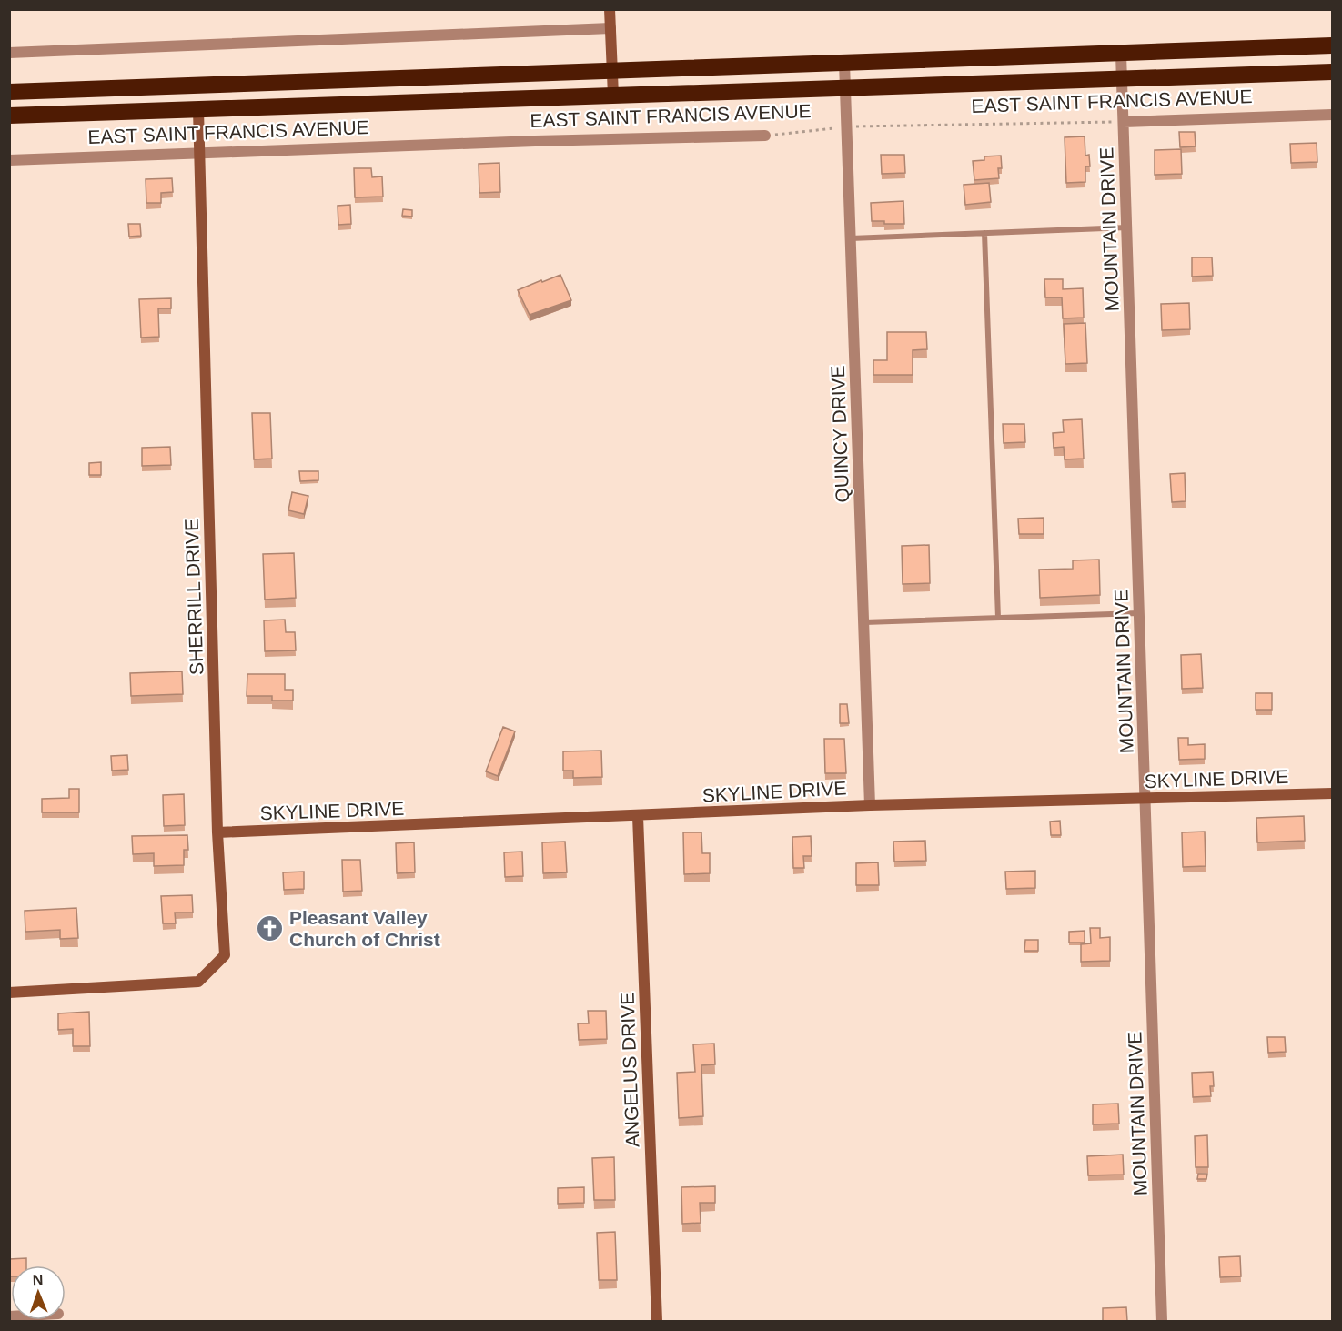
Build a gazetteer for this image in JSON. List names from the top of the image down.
{
  "streets": {
    "highway": ["EAST SAINT FRANCIS AVENUE"],
    "street": [
      "MOUNTAIN DRIVE",
      "QUINCY DRIVE",
      "SHERRILL DRIVE",
      "SKYLINE DRIVE",
      "ANGELUS DRIVE"
    ]
  },
  "crossings": [
    ["EAST SAINT FRANCIS AVENUE", "MOUNTAIN DRIVE"],
    ["EAST SAINT FRANCIS AVENUE", "QUINCY DRIVE"],
    ["EAST SAINT FRANCIS AVENUE", "SHERRILL DRIVE"],
    ["MOUNTAIN DRIVE", "SKYLINE DRIVE"],
    ["QUINCY DRIVE", "SKYLINE DRIVE"],
    ["SHERRILL DRIVE", "SKYLINE DRIVE"],
    ["SKYLINE DRIVE", "ANGELUS DRIVE"]
  ],
  "places": {
    "church": ["Pleasant Valley Church of Christ"]
  },
  "north": "top"
}
